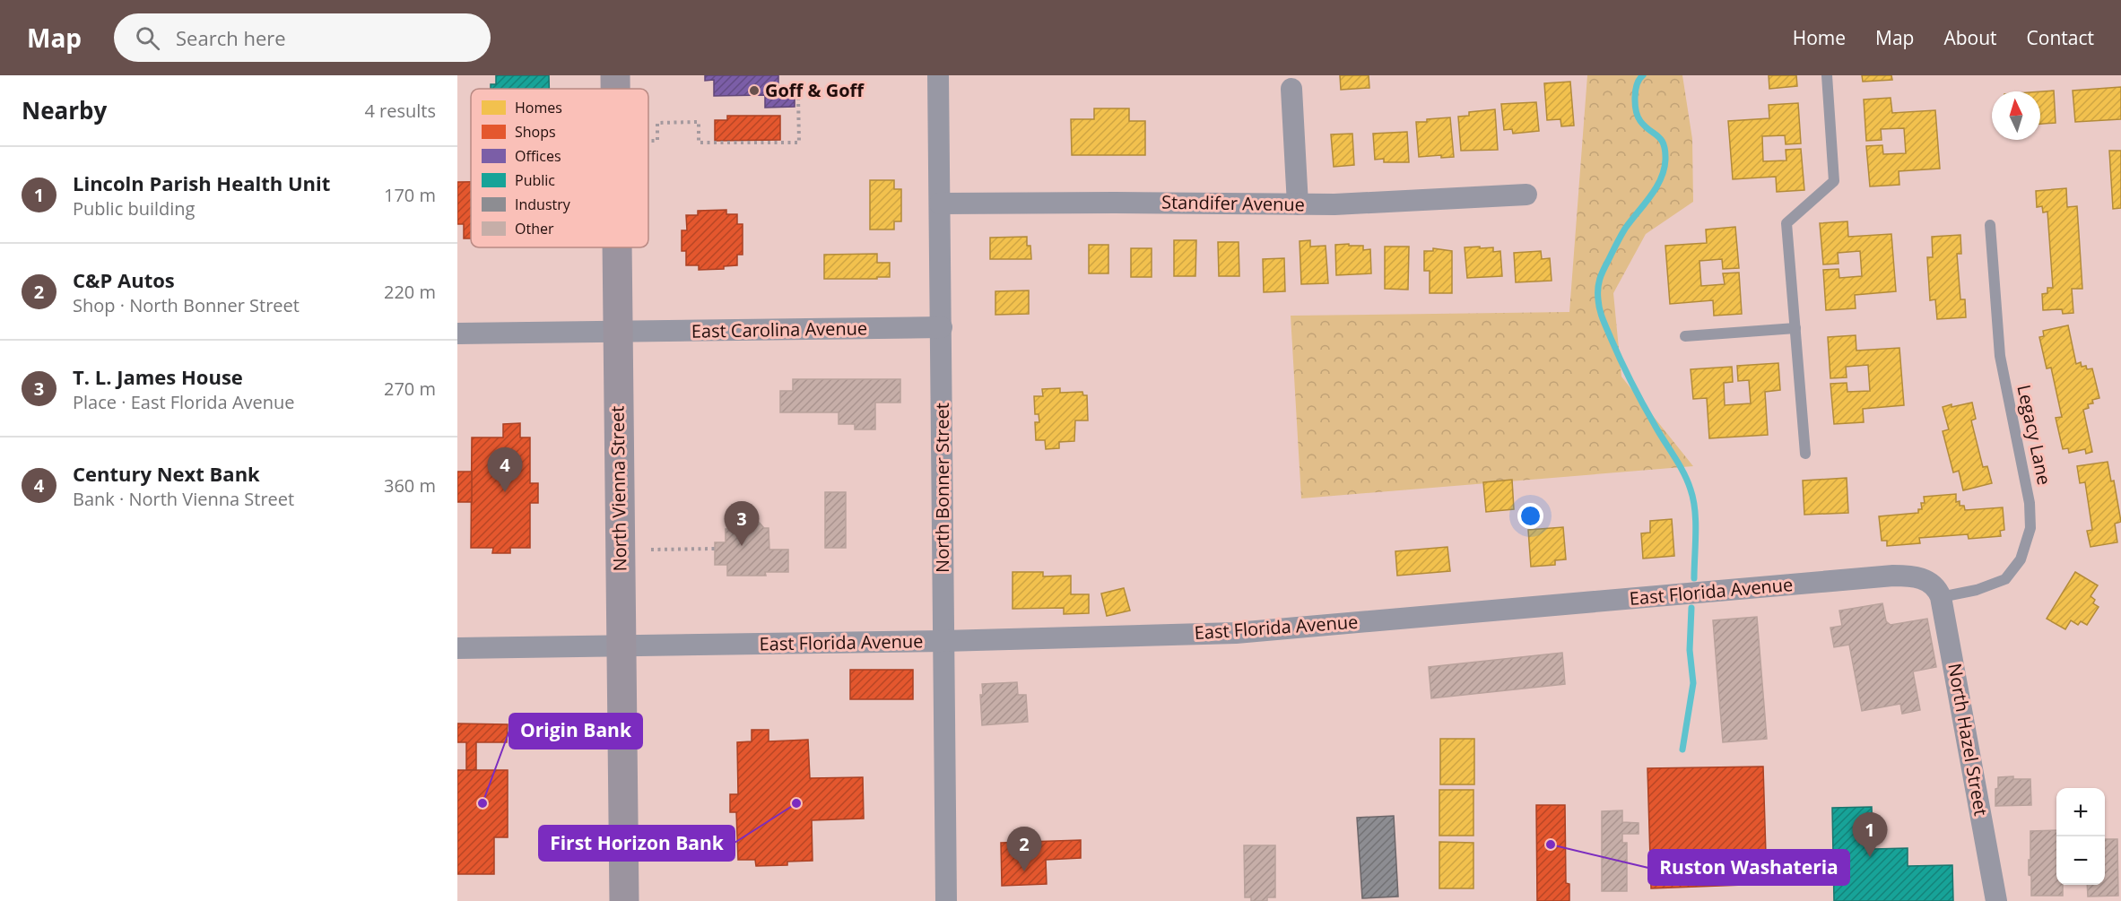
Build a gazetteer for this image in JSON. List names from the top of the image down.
{
  "streets": {
    "highway": ["North Vienna Street"],
    "street": [
      "Standifer Avenue",
      "East Carolina Avenue",
      "North Bonner Street",
      "East Florida Avenue",
      "North Hazel Street"
    ],
    "lane": ["Legacy Lane"]
  },
  "crossings": [
    ["Standifer Avenue", "North Bonner Street"],
    ["East Carolina Avenue", "North Bonner Street"],
    ["East Carolina Avenue", "North Vienna Street"],
    ["Legacy Lane", "East Florida Avenue"],
    ["Legacy Lane", "North Hazel Street"],
    ["North Bonner Street", "East Florida Avenue"],
    ["North Vienna Street", "East Florida Avenue"],
    ["East Florida Avenue", "North Hazel Street"]
  ],
  "places": [
    "Goff & Goff",
    "Origin Bank",
    "First Horizon Bank",
    "Ruston Washateria"
  ],
  "legend": [
    "Homes",
    "Shops",
    "Offices",
    "Public",
    "Industry",
    "Other"
  ],
  "north": "top",
  "page": {
    "header": "Map",
    "search": "Search here",
    "nav": [
      "Home",
      "Map",
      "About",
      "Contact"
    ],
    "heading": ["Nearby", "4 results"],
    "list": [
      {
        "mark": "1",
        "name": "Lincoln Parish Health Unit",
        "note": "Public building",
        "value": "170 m"
      },
      {
        "mark": "2",
        "name": "C&P Autos",
        "note": "Shop · North Bonner Street",
        "value": "220 m"
      },
      {
        "mark": "3",
        "name": "T. L. James House",
        "note": "Place · East Florida Avenue",
        "value": "270 m"
      },
      {
        "mark": "4",
        "name": "Century Next Bank",
        "note": "Bank · North Vienna Street",
        "value": "360 m"
      }
    ],
    "pins": [
      "4",
      "3",
      "1",
      "2"
    ],
    "map_buttons": ["+", "−"]
  }
}
